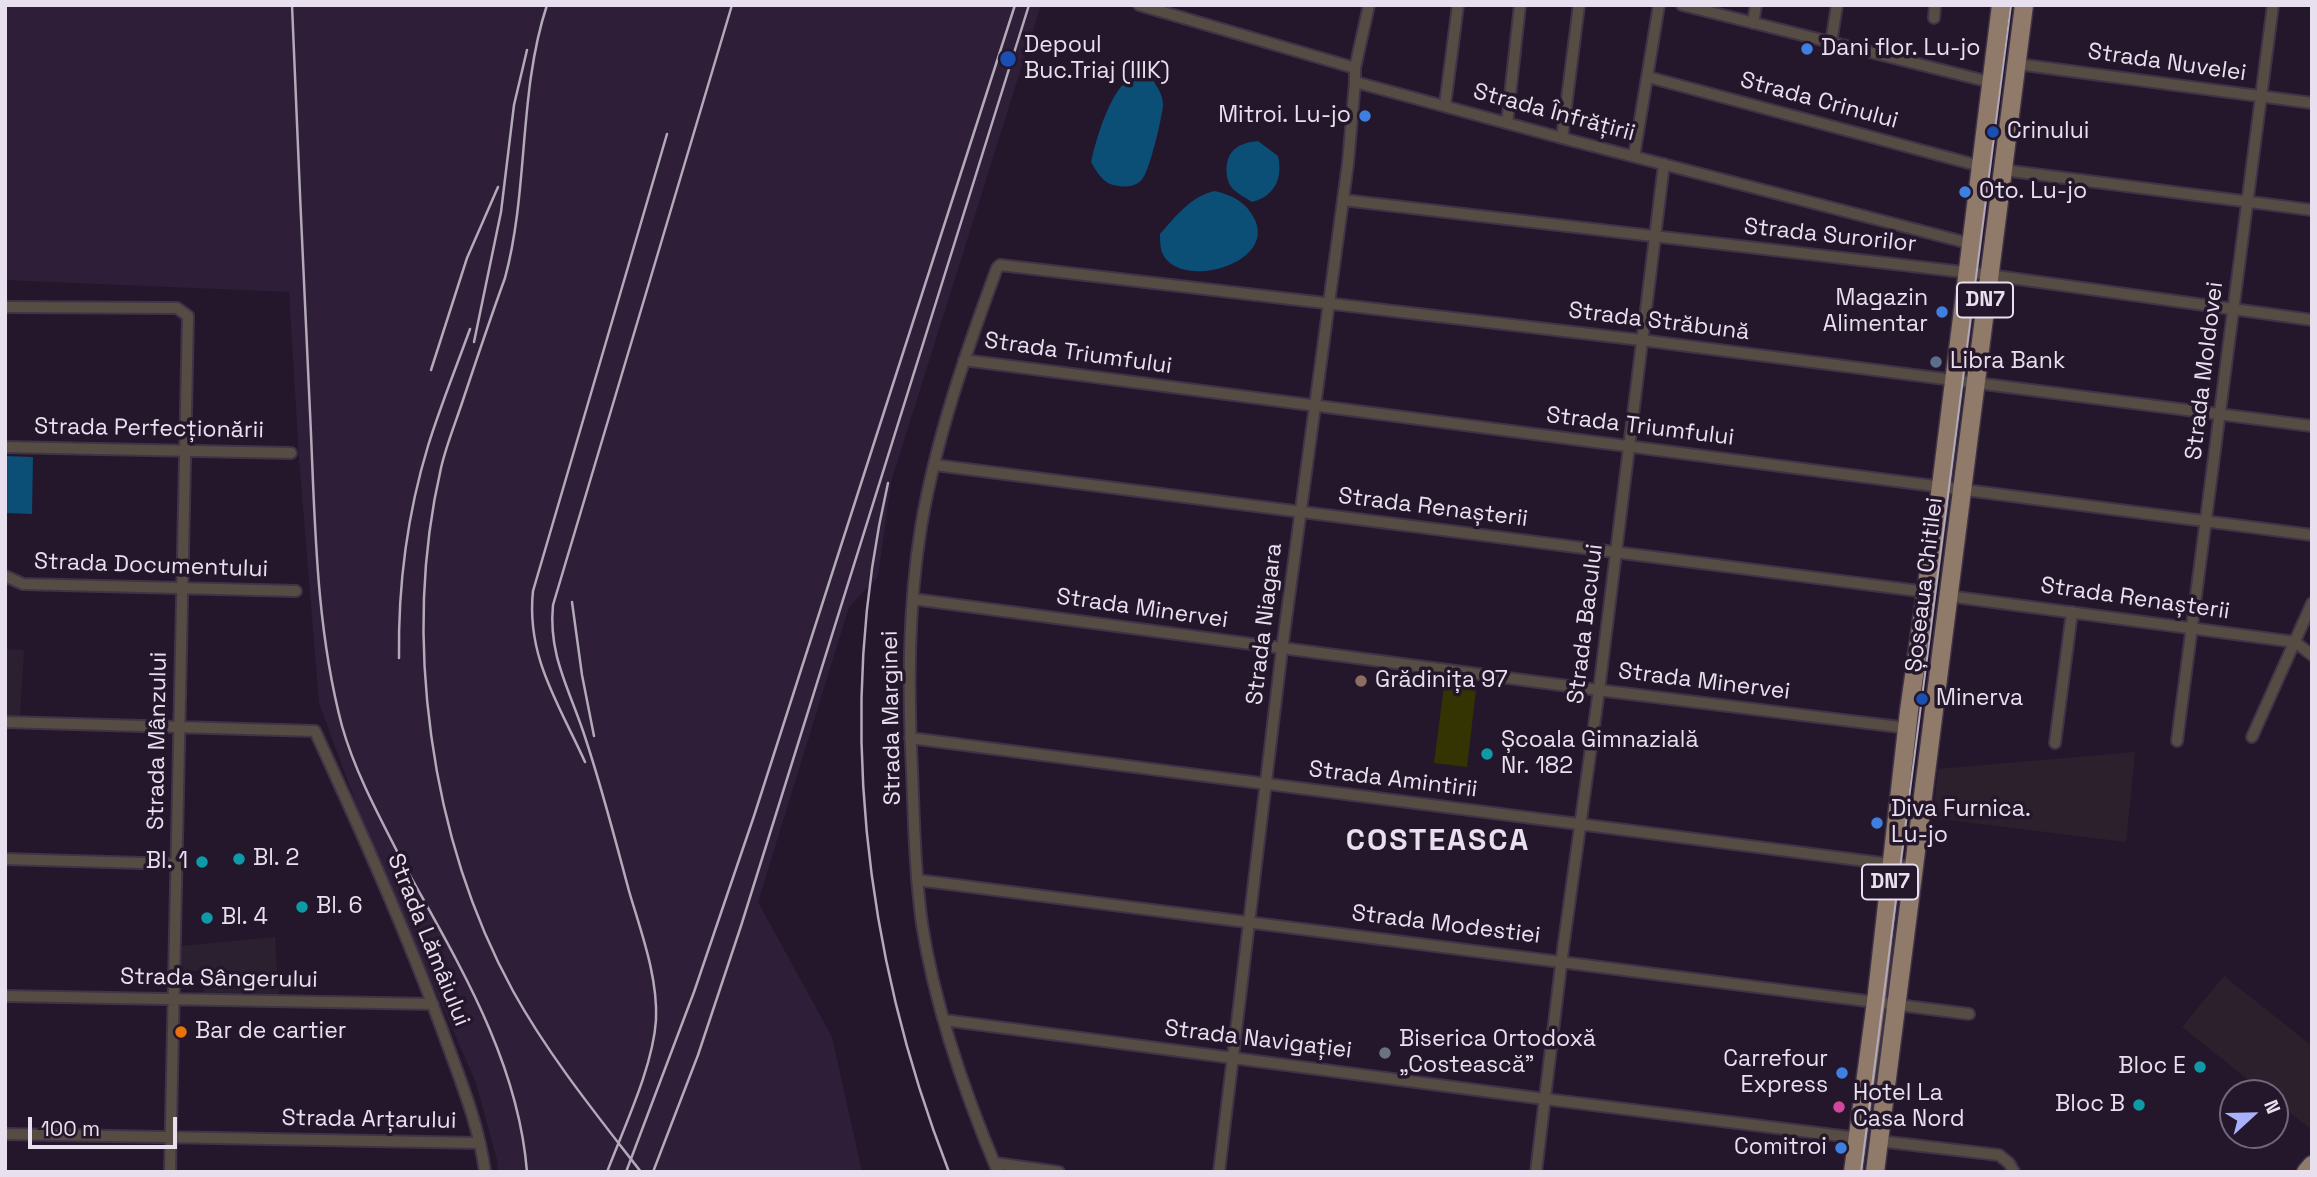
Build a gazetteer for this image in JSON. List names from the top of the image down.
{
  "streets": {
    "main road": ["DN7", "Șoseaua Chitilei"],
    "street": [
      "Strada Nuvelei",
      "Strada Crinului",
      "Strada Înfrățirii",
      "Strada Surorilor",
      "Strada Străbună",
      "Strada Triumfului",
      "Strada Moldovei",
      "Strada Perfecționării",
      "Strada Renașterii",
      "Strada Documentului",
      "Strada Minervei",
      "Strada Niagara",
      "Strada Bacului",
      "Strada Marginei",
      "Strada Mânzului",
      "Strada Amintirii",
      "Strada Modestiei",
      "Strada Lămâiului",
      "Strada Sângerului",
      "Strada Navigației",
      "Strada Arțarului"
    ]
  },
  "crossings": [
    ["Strada Nuvelei", "Strada Moldovei"],
    ["Strada Nuvelei", "Șoseaua Chitilei"],
    ["Strada Crinului", "Șoseaua Chitilei"],
    ["Strada Înfrățirii", "Șoseaua Chitilei"],
    ["Strada Înfrățirii", "Strada Niagara"],
    ["Strada Înfrățirii", "Strada Bacului"],
    ["Strada Surorilor", "Strada Moldovei"],
    ["Strada Surorilor", "Șoseaua Chitilei"],
    ["Strada Surorilor", "Strada Niagara"],
    ["Strada Surorilor", "Strada Bacului"],
    ["Strada Străbună", "Strada Moldovei"],
    ["Strada Străbună", "Șoseaua Chitilei"],
    ["Strada Străbună", "Strada Niagara"],
    ["Strada Străbună", "Strada Bacului"],
    ["Strada Străbună", "Strada Marginei"],
    ["Strada Triumfului", "Strada Moldovei"],
    ["Strada Triumfului", "Șoseaua Chitilei"],
    ["Strada Triumfului", "Strada Niagara"],
    ["Strada Triumfului", "Strada Bacului"],
    ["Strada Triumfului", "Strada Marginei"],
    ["Strada Moldovei", "Strada Renașterii"],
    ["Strada Perfecționării", "Strada Mânzului"],
    ["Strada Renașterii", "Șoseaua Chitilei"],
    ["Strada Renașterii", "Strada Niagara"],
    ["Strada Renașterii", "Strada Bacului"],
    ["Strada Renașterii", "Strada Marginei"],
    ["Strada Documentului", "Strada Mânzului"],
    ["Șoseaua Chitilei", "Strada Minervei"],
    ["Șoseaua Chitilei", "Strada Amintirii"],
    ["Șoseaua Chitilei", "Strada Modestiei"],
    ["Șoseaua Chitilei", "Strada Navigației"],
    ["Strada Minervei", "Strada Niagara"],
    ["Strada Minervei", "Strada Bacului"],
    ["Strada Minervei", "Strada Marginei"],
    ["Strada Niagara", "Strada Amintirii"],
    ["Strada Niagara", "Strada Modestiei"],
    ["Strada Niagara", "Strada Navigației"],
    ["Strada Bacului", "Strada Amintirii"],
    ["Strada Bacului", "Strada Modestiei"],
    ["Strada Bacului", "Strada Navigației"],
    ["Strada Marginei", "Strada Amintirii"],
    ["Strada Marginei", "Strada Modestiei"],
    ["Strada Marginei", "Strada Navigației"],
    ["Strada Mânzului", "Strada Lămâiului"],
    ["Strada Mânzului", "Strada Sângerului"],
    ["Strada Mânzului", "Strada Arțarului"],
    ["Strada Lămâiului", "Strada Sângerului"],
    ["Strada Lămâiului", "Strada Arțarului"]
  ],
  "districts": ["COSTEASCA"],
  "places": [
    "Dani flor. Lu-jo",
    "Depoul Buc.Triaj (IIIK)",
    "Mitroi. Lu-jo",
    "Crinului",
    "Oto. Lu-jo",
    "Magazin Alimentar",
    "Libra Bank",
    "Grădinița 97",
    "Minerva",
    "Școala Gimnazială Nr. 182",
    "Diva Furnica. Lu-jo",
    "Bl. 2",
    "Bl. 1",
    "Bl. 6",
    "Bl. 4",
    "Bar de cartier",
    "Biserica Ortodoxă „Costească”",
    "Bloc E",
    "Carrefour Express",
    "Bloc B",
    "Hotel La Casa Nord",
    "Comitroi"
  ],
  "scale_bar": "100 m",
  "north": "right"
}
